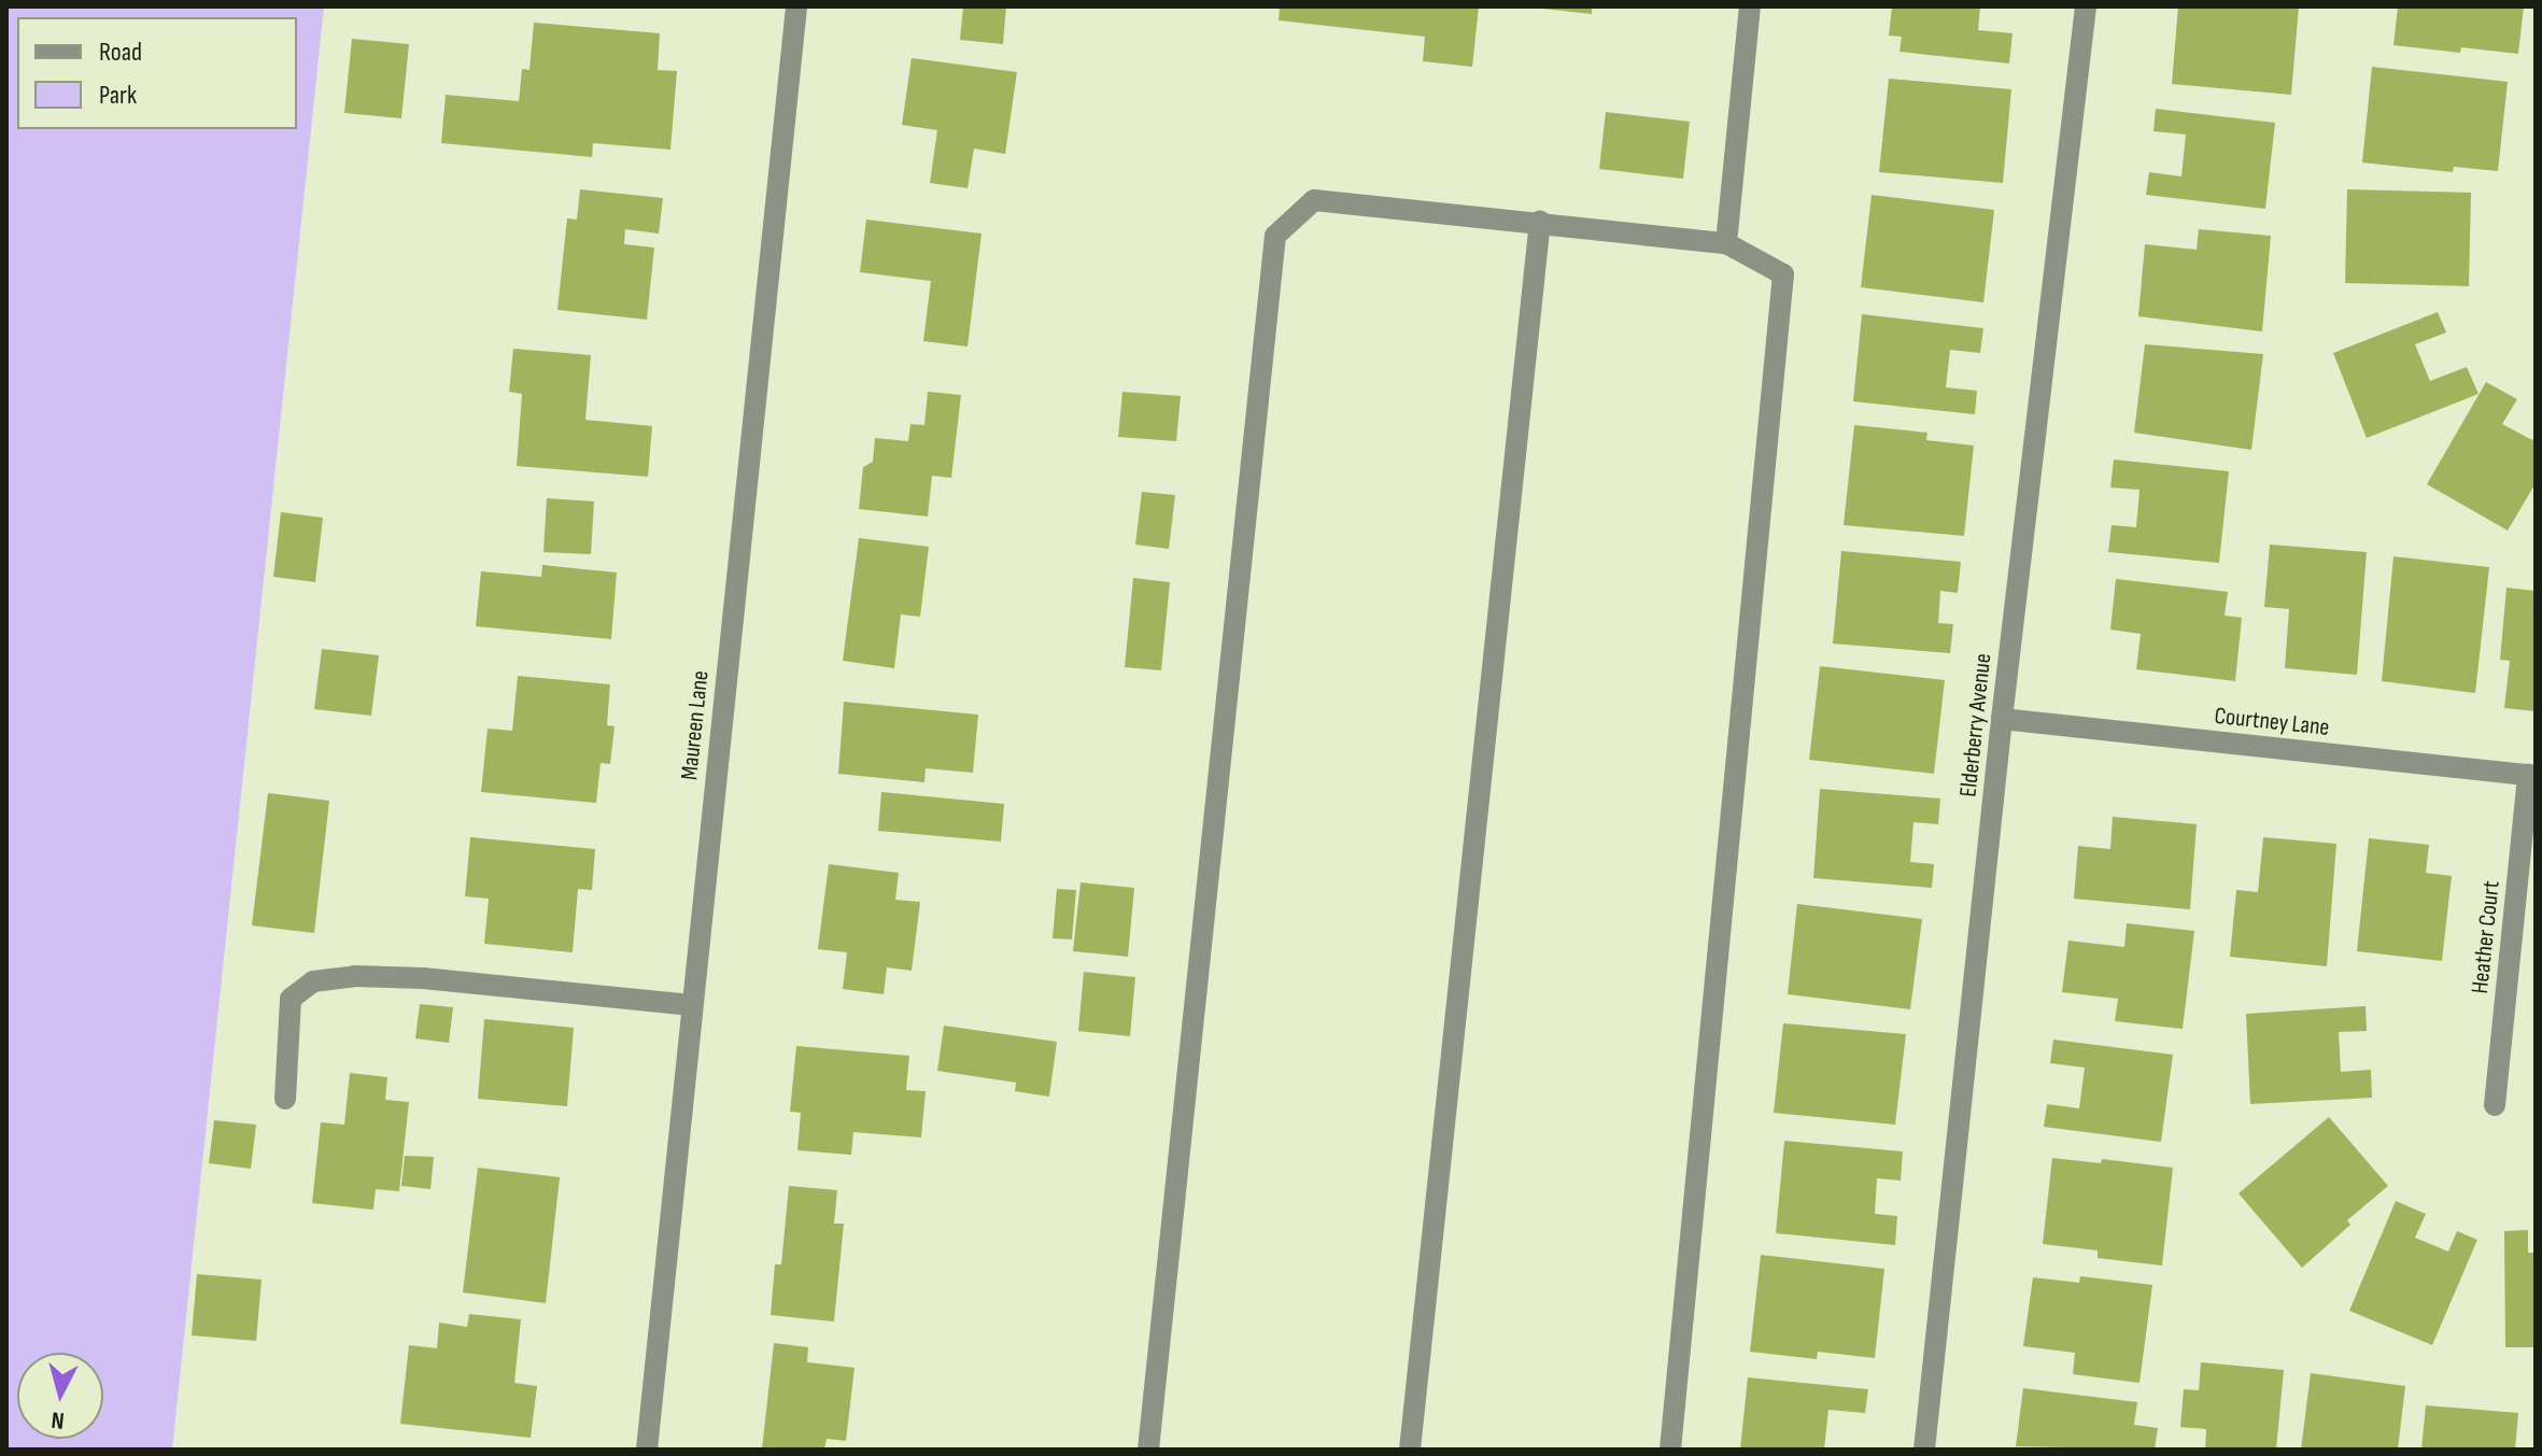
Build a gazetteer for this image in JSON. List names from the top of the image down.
{
  "streets": {
    "street": [
      "Courtney Lane",
      "Maureen Lane",
      "Elderberry Avenue",
      "Heather Court"
    ]
  },
  "crossings": [
    ["Courtney Lane", "Elderberry Avenue"],
    ["Courtney Lane", "Heather Court"]
  ],
  "legend": ["Road", "Park"],
  "north": "bottom"
}
